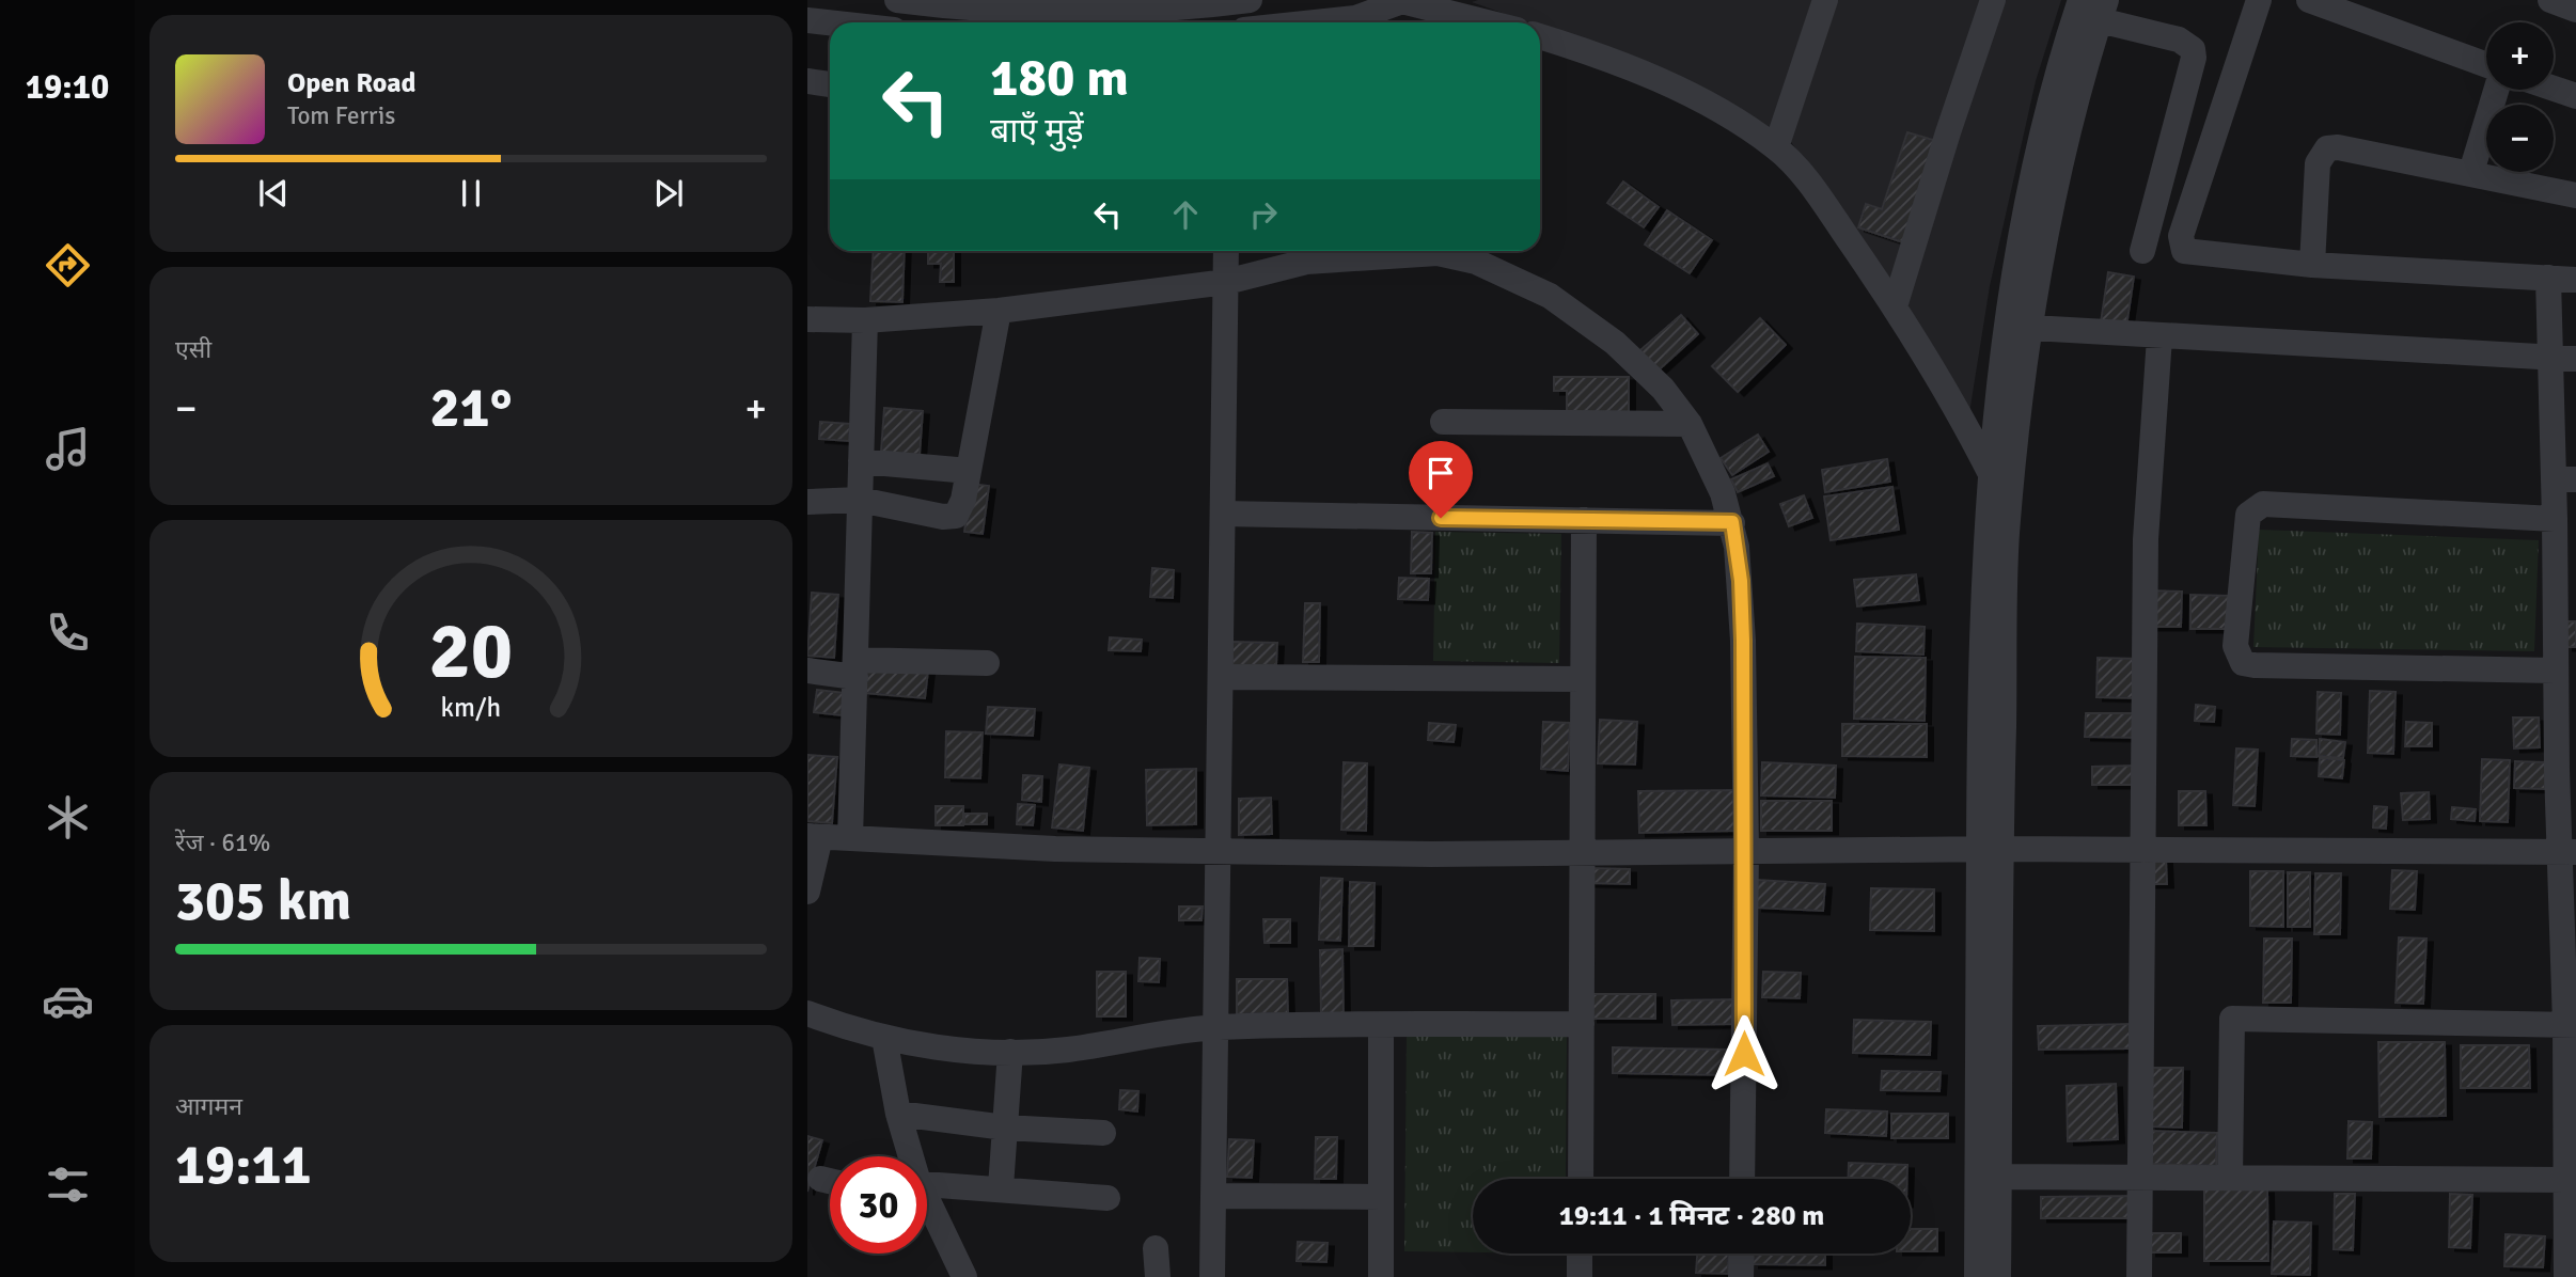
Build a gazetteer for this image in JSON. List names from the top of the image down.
{
  "page": {
    "tabs": "19:10",
    "map_buttons": ["+", "−"],
    "turn": ["180 m", "बाएँ मुड़ें"],
    "song": ["Open Road", "Tom Ferris"],
    "tile": [
      "एसी",
      ["रेंज · 61%", "305 km"],
      ["आगमन", "19:11"]
    ],
    "heat": ["−", "21°", "+"],
    "limit": "30",
    "trip": "19:11 · 1 मिनट · 280 m",
    "gauge": ["20", "km/h"]
  }
}
